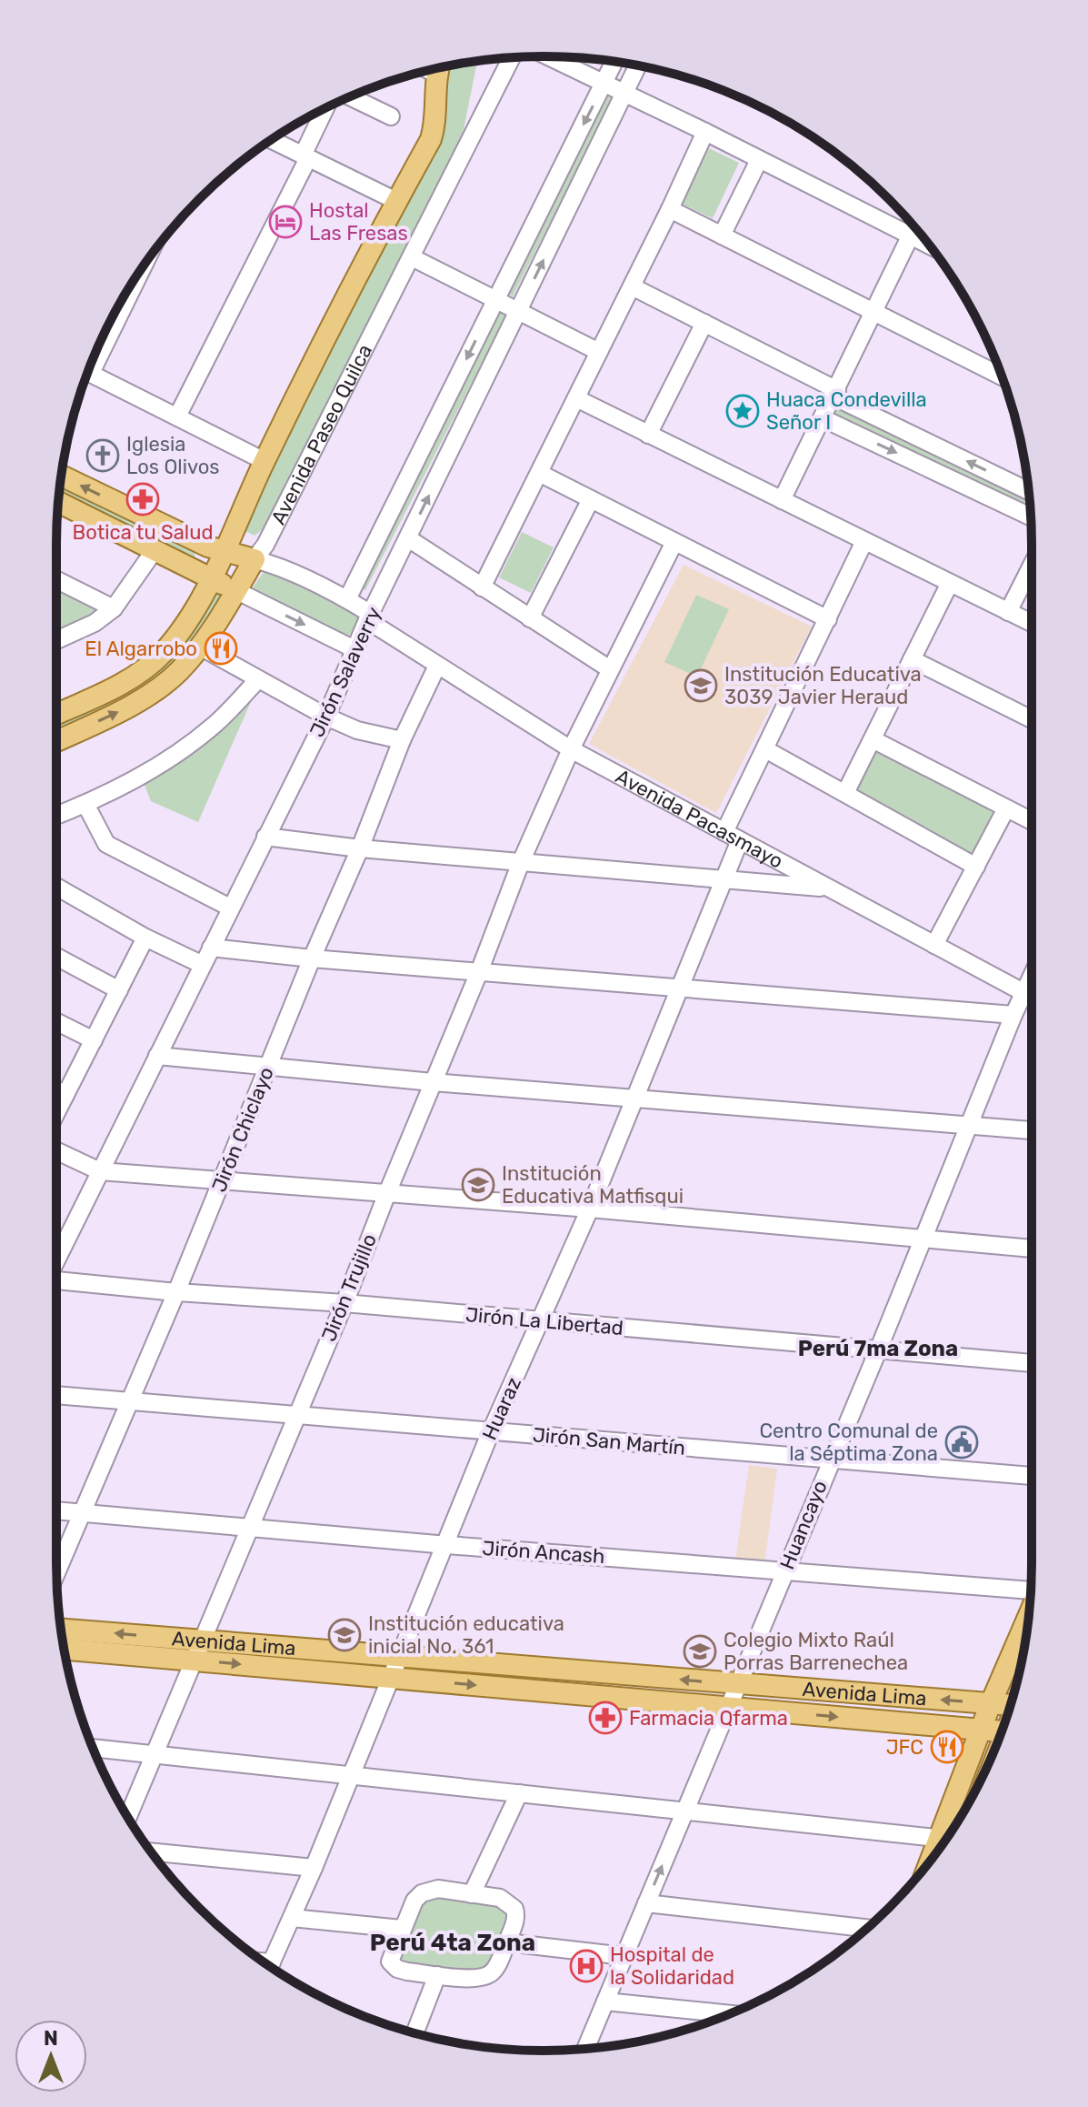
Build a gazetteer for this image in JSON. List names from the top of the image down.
{
  "streets": {
    "main road": ["Avenida Paseo Quilca", "Avenida Pacasmayo", "Avenida Lima"],
    "street": [
      "Jirón Salaverry",
      "Jirón Chiclayo",
      "Jirón Trujillo",
      "Jirón La Libertad",
      "Huaraz",
      "Jirón San Martín",
      "Huancayo",
      "Jirón Ancash"
    ]
  },
  "crossings": [
    ["Avenida Paseo Quilca", "Avenida Pacasmayo"],
    ["Jirón Salaverry", "Avenida Pacasmayo"],
    ["Avenida Pacasmayo", "Jirón Chiclayo"],
    ["Avenida Pacasmayo", "Jirón Trujillo"],
    ["Avenida Pacasmayo", "Huaraz"],
    ["Avenida Pacasmayo", "Huancayo"],
    ["Jirón Chiclayo", "Jirón La Libertad"],
    ["Jirón Chiclayo", "Jirón San Martín"],
    ["Jirón Chiclayo", "Jirón Ancash"],
    ["Jirón Trujillo", "Jirón La Libertad"],
    ["Jirón Trujillo", "Jirón San Martín"],
    ["Jirón Trujillo", "Jirón Ancash"],
    ["Jirón Trujillo", "Avenida Lima"],
    ["Jirón La Libertad", "Huaraz"],
    ["Jirón La Libertad", "Huancayo"],
    ["Huaraz", "Jirón San Martín"],
    ["Huaraz", "Jirón Ancash"],
    ["Huaraz", "Avenida Lima"],
    ["Jirón San Martín", "Huancayo"],
    ["Huancayo", "Jirón Ancash"],
    ["Huancayo", "Avenida Lima"]
  ],
  "districts": ["Perú 7ma Zona", "Perú 4ta Zona"],
  "places": {
    "hotel": ["Hostal Las Fresas"],
    "place": ["Huaca Condevilla Señor I"],
    "church": ["Iglesia Los Olivos"],
    "pharmacy": ["Botica tu Salud", "Farmacia Qfarma"],
    "restaurant": ["El Algarrobo", "JFC"],
    "school or university": [
      "Institución Educativa 3039 Javier Heraud",
      "Institución Educativa Matfisqui",
      "Institución educativa inicial No. 361",
      "Colegio Mixto Raúl Porras Barrenechea"
    ],
    "public building": ["Centro Comunal de la Séptima Zona"],
    "hospital": ["Hospital de la Solidaridad"]
  },
  "north": "top"
}
